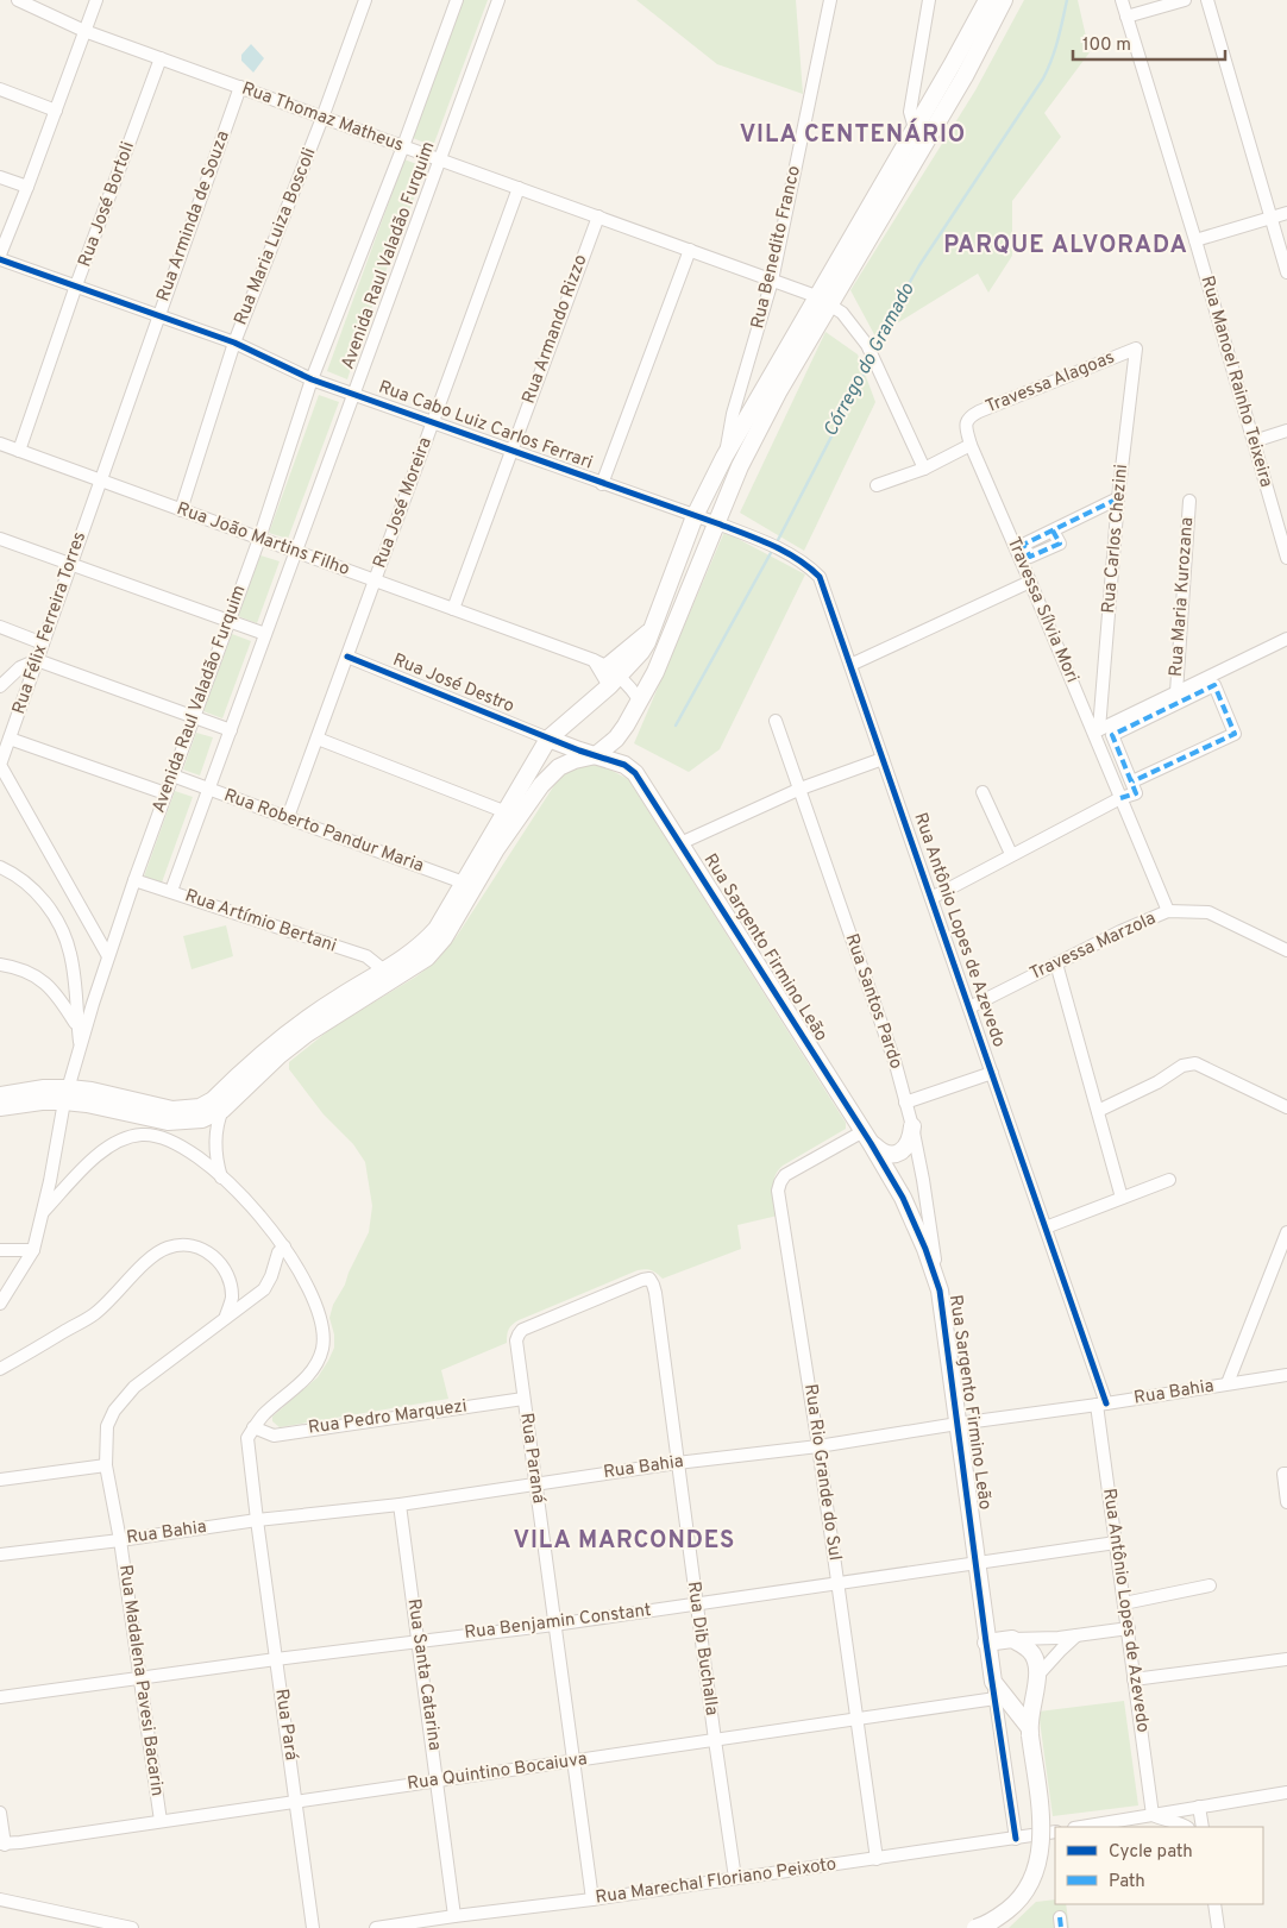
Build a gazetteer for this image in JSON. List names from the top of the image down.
{
  "streets": {
    "main road": ["Rua Sargento Firmino Leão"],
    "street": [
      "Rua Thomaz Matheus",
      "Rua José Bortoli",
      "Rua Arminda de Souza",
      "Rua Maria Luiza Boscoli",
      "Rua Benedito Franco",
      "Avenida Raul Valadão Furquim",
      "Rua Armando Rizzo",
      "Rua Manoel Rainho Teixeira",
      "Travessa Alagoas",
      "Rua Cabo Luiz Carlos Ferrari",
      "Rua José Moreira",
      "Rua Carlos Chezini",
      "Rua João Martins Filho",
      "Rua Maria Kurozana",
      "Travessa Sílvia Mori",
      "Rua Félix Ferreira Torres",
      "Rua José Destro",
      "Rua Roberto Pandur Maria",
      "Rua Artímio Bertani",
      "Rua Antônio Lopes de Azevedo",
      "Travessa Marzola",
      "Rua Santos Pardo",
      "Rua Bahia",
      "Rua Pedro Marquezi",
      "Rua Paraná",
      "Rua Rio Grande do Sul",
      "Rua Benjamin Constant",
      "Rua Dib Buchalla",
      "Rua Santa Catarina",
      "Rua Madalena Pavesi Bacarin",
      "Rua Pará",
      "Rua Quintino Bocaiuva",
      "Rua Marechal Floriano Peixoto"
    ]
  },
  "crossings": [
    ["Rua Thomaz Matheus", "Rua José Bortoli"],
    ["Rua Thomaz Matheus", "Rua Arminda de Souza"],
    ["Rua Thomaz Matheus", "Rua Maria Luiza Boscoli"],
    ["Rua Thomaz Matheus", "Rua Benedito Franco"],
    ["Rua Thomaz Matheus", "Avenida Raul Valadão Furquim"],
    ["Rua Thomaz Matheus", "Rua Armando Rizzo"],
    ["Rua Thomaz Matheus", "Rua José Moreira"],
    ["Rua José Bortoli", "Rua Cabo Luiz Carlos Ferrari"],
    ["Rua José Bortoli", "Rua João Martins Filho"],
    ["Rua Arminda de Souza", "Rua Cabo Luiz Carlos Ferrari"],
    ["Rua Arminda de Souza", "Rua João Martins Filho"],
    ["Rua Arminda de Souza", "Rua Félix Ferreira Torres"],
    ["Rua Maria Luiza Boscoli", "Rua Cabo Luiz Carlos Ferrari"],
    ["Rua Maria Luiza Boscoli", "Rua João Martins Filho"],
    ["Avenida Raul Valadão Furquim", "Rua Cabo Luiz Carlos Ferrari"],
    ["Avenida Raul Valadão Furquim", "Rua João Martins Filho"],
    ["Avenida Raul Valadão Furquim", "Rua Félix Ferreira Torres"],
    ["Avenida Raul Valadão Furquim", "Rua Roberto Pandur Maria"],
    ["Avenida Raul Valadão Furquim", "Rua Artímio Bertani"],
    ["Rua Armando Rizzo", "Rua Cabo Luiz Carlos Ferrari"],
    ["Rua Armando Rizzo", "Rua João Martins Filho"],
    ["Travessa Alagoas", "Rua Carlos Chezini"],
    ["Travessa Alagoas", "Travessa Sílvia Mori"],
    ["Rua Cabo Luiz Carlos Ferrari", "Rua José Moreira"],
    ["Rua Cabo Luiz Carlos Ferrari", "Rua Antônio Lopes de Azevedo"],
    ["Rua José Moreira", "Rua João Martins Filho"],
    ["Rua José Moreira", "Rua José Destro"],
    ["Rua José Moreira", "Rua Roberto Pandur Maria"],
    ["Rua Carlos Chezini", "Travessa Sílvia Mori"],
    ["Rua João Martins Filho", "Rua Félix Ferreira Torres"],
    ["Travessa Sílvia Mori", "Travessa Marzola"],
    ["Rua José Destro", "Rua Sargento Firmino Leão"],
    ["Rua Antônio Lopes de Azevedo", "Travessa Marzola"],
    ["Rua Antônio Lopes de Azevedo", "Rua Bahia"],
    ["Rua Antônio Lopes de Azevedo", "Rua Benjamin Constant"],
    ["Rua Sargento Firmino Leão", "Rua Santos Pardo"],
    ["Rua Sargento Firmino Leão", "Rua Bahia"],
    ["Rua Sargento Firmino Leão", "Rua Rio Grande do Sul"],
    ["Rua Sargento Firmino Leão", "Rua Benjamin Constant"],
    ["Rua Sargento Firmino Leão", "Rua Quintino Bocaiuva"],
    ["Rua Sargento Firmino Leão", "Rua Marechal Floriano Peixoto"],
    ["Rua Bahia", "Rua Paraná"],
    ["Rua Bahia", "Rua Rio Grande do Sul"],
    ["Rua Bahia", "Rua Dib Buchalla"],
    ["Rua Bahia", "Rua Santa Catarina"],
    ["Rua Bahia", "Rua Madalena Pavesi Bacarin"],
    ["Rua Bahia", "Rua Pará"],
    ["Rua Pedro Marquezi", "Rua Paraná"],
    ["Rua Pedro Marquezi", "Rua Pará"],
    ["Rua Paraná", "Rua Benjamin Constant"],
    ["Rua Paraná", "Rua Dib Buchalla"],
    ["Rua Paraná", "Rua Quintino Bocaiuva"],
    ["Rua Paraná", "Rua Marechal Floriano Peixoto"],
    ["Rua Rio Grande do Sul", "Rua Benjamin Constant"],
    ["Rua Rio Grande do Sul", "Rua Quintino Bocaiuva"],
    ["Rua Rio Grande do Sul", "Rua Marechal Floriano Peixoto"],
    ["Rua Benjamin Constant", "Rua Dib Buchalla"],
    ["Rua Benjamin Constant", "Rua Santa Catarina"],
    ["Rua Benjamin Constant", "Rua Madalena Pavesi Bacarin"],
    ["Rua Benjamin Constant", "Rua Pará"],
    ["Rua Dib Buchalla", "Rua Quintino Bocaiuva"],
    ["Rua Dib Buchalla", "Rua Marechal Floriano Peixoto"],
    ["Rua Santa Catarina", "Rua Quintino Bocaiuva"],
    ["Rua Santa Catarina", "Rua Marechal Floriano Peixoto"],
    ["Rua Madalena Pavesi Bacarin", "Rua Quintino Bocaiuva"],
    ["Rua Pará", "Rua Quintino Bocaiuva"]
  ],
  "districts": ["VILA CENTENÁRIO", "PARQUE ALVORADA", "VILA MARCONDES"],
  "water": ["Córrego do Gramado"],
  "legend": ["Cycle path", "Path"],
  "scale_bar": "100 m"
}
